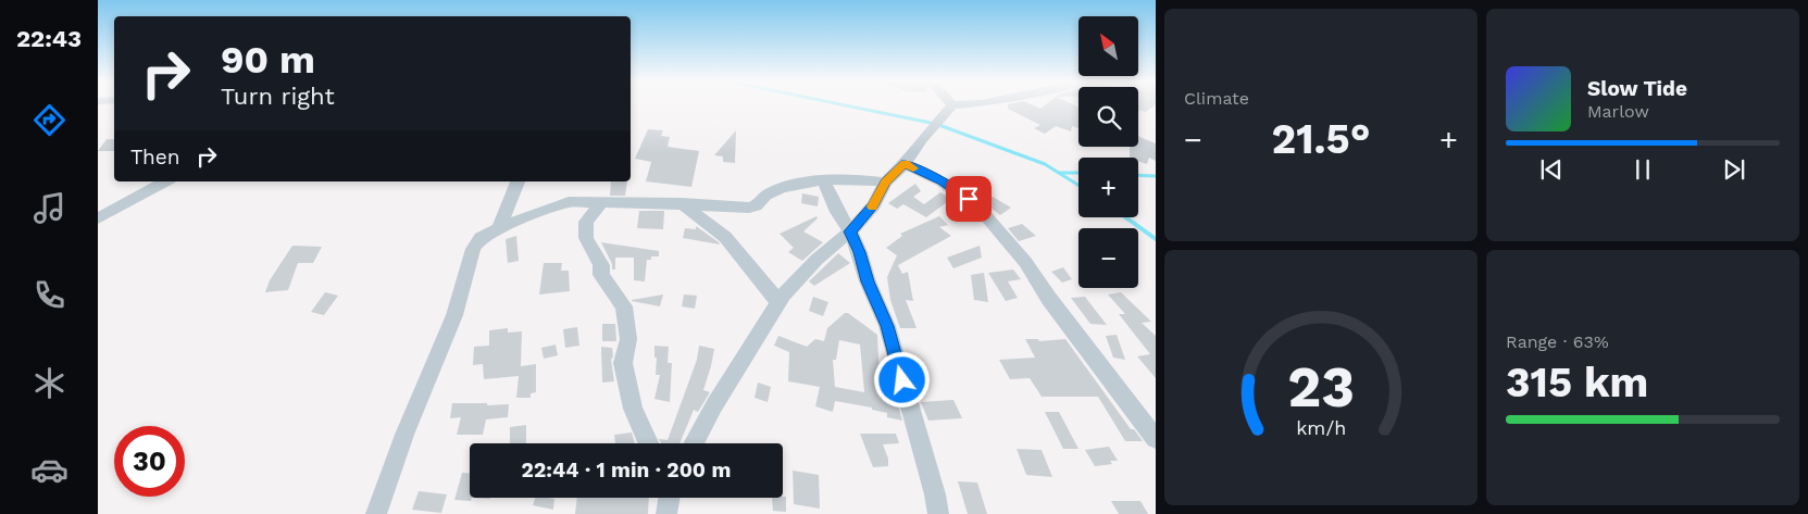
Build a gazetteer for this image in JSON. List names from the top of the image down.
{
  "north": "top left",
  "page": {
    "tabs": "22:43",
    "tile": [
      "Climate",
      ["Range · 63%", "315 km"]
    ],
    "map_buttons": ["+", "−"],
    "turn": ["90 m", "Turn right"],
    "song": ["Slow Tide", "Marlow"],
    "heat": ["−", "21.5°", "+"],
    "then": "Then",
    "limit": "30",
    "trip": "22:44 · 1 min · 200 m",
    "gauge": ["23", "km/h"]
  }
}
